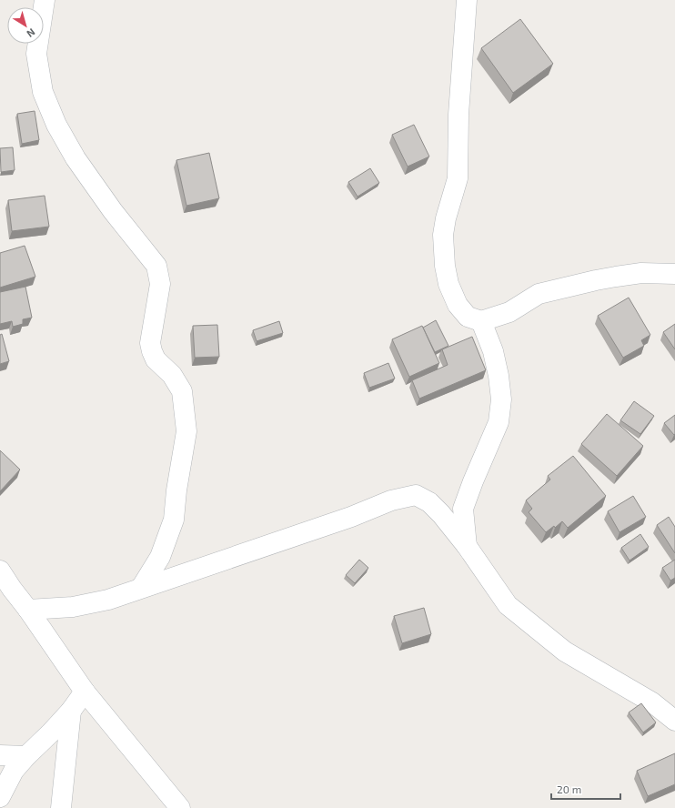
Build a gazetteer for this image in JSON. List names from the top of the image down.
{
  "scale_bar": "20 m",
  "north": "bottom right"
}
